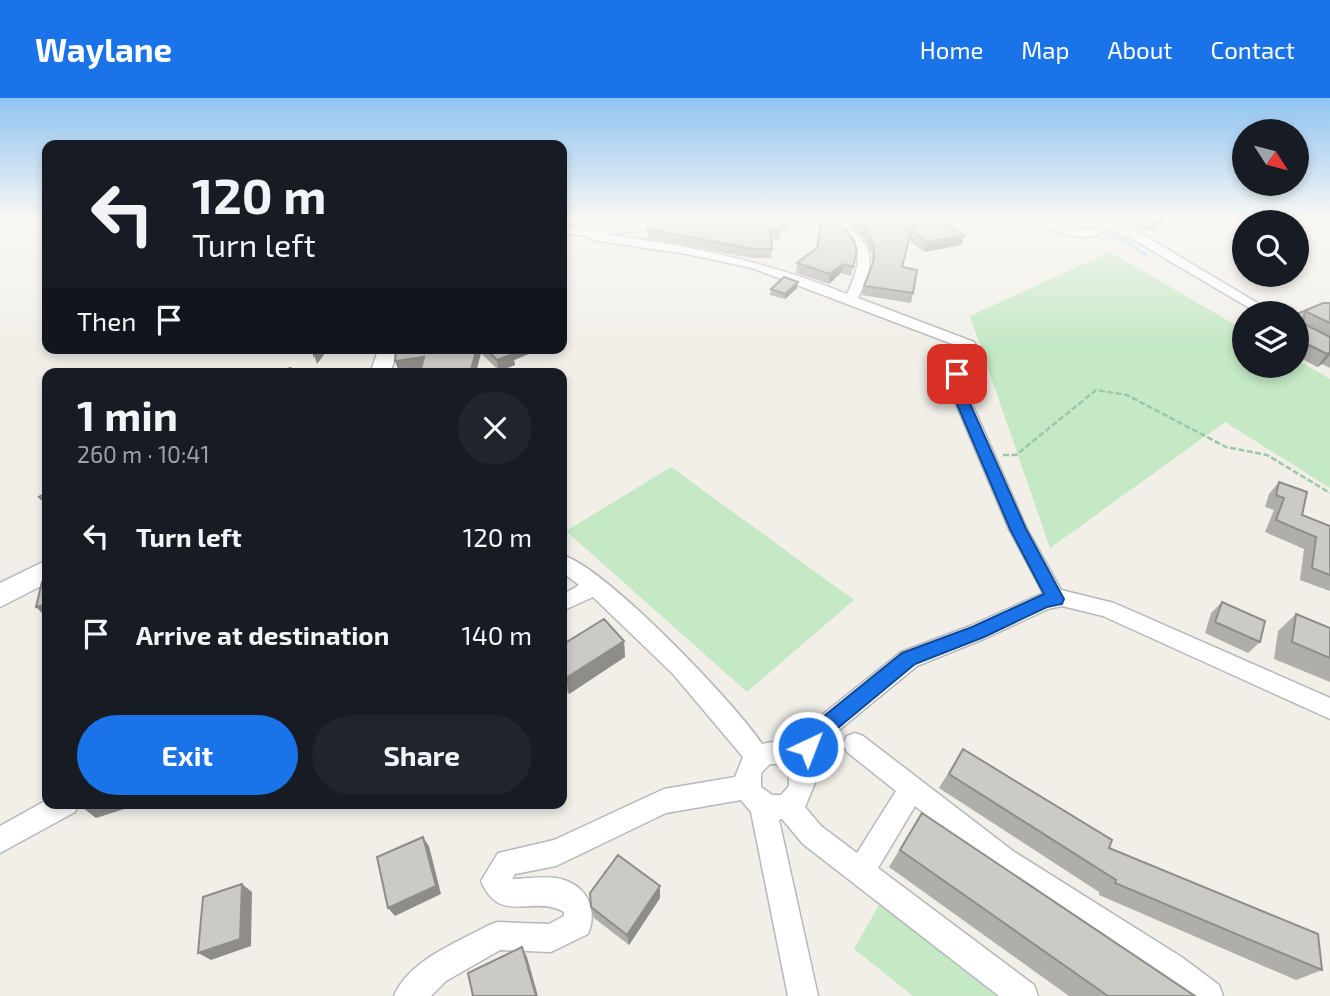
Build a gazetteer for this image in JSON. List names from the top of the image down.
{
  "north": "bottom right",
  "page": {
    "header": "Waylane",
    "nav": [
      "Home",
      "Map",
      "About",
      "Contact"
    ],
    "turn": ["120 m", "Turn left"],
    "then": "Then",
    "heading": ["1 min", "260 m · 10:41"],
    "list": [
      {
        "name": "Turn left",
        "value": "120 m"
      },
      {
        "name": "Arrive at destination",
        "value": "140 m"
      }
    ],
    "buttons": ["Exit", "Share"]
  }
}
